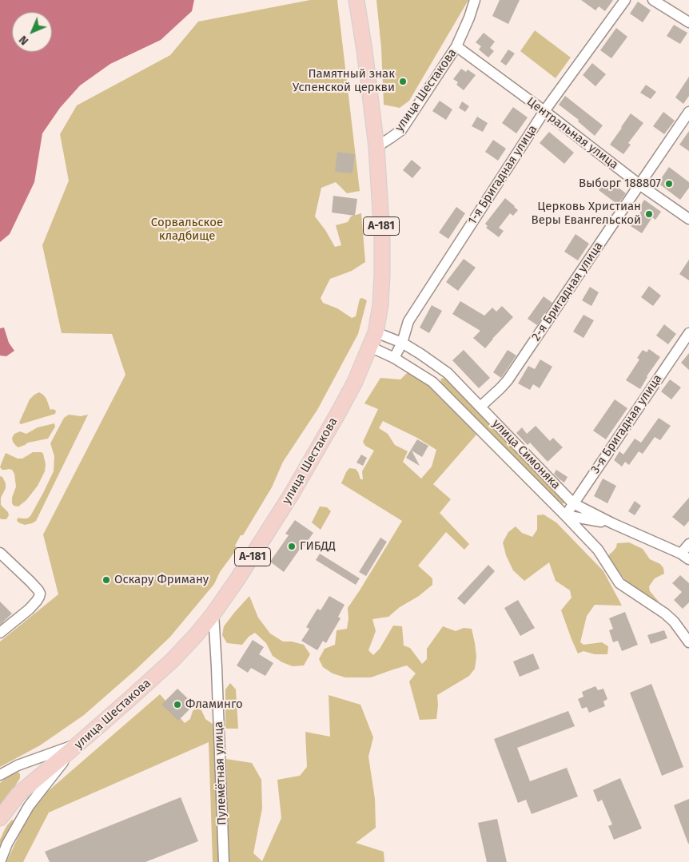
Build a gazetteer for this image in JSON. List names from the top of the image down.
{
  "streets": {
    "main road": ["улица Шестакова", "А-181"],
    "street": [
      "Центральная улица",
      "1-я Бригадная улица",
      "2-я Бригадная улица",
      "3-я Бригадная улица",
      "улица Симоняка",
      "Пулемётная улица"
    ]
  },
  "crossings": [
    ["улица Шестакова", "Центральная улица"],
    ["улица Шестакова", "А-181"],
    ["улица Шестакова", "улица Симоняка"],
    ["улица Шестакова", "Пулемётная улица"],
    ["Центральная улица", "1-я Бригадная улица"],
    ["Центральная улица", "2-я Бригадная улица"],
    ["1-я Бригадная улица", "улица Симоняка"],
    ["2-я Бригадная улица", "улица Симоняка"],
    ["3-я Бригадная улица", "улица Симоняка"]
  ],
  "parks": ["Сорвальское кладбище"],
  "places": [
    "Памятный знак Успенской церкви",
    "Выборг 188807",
    "Церковь Христиан Веры Евангельской",
    "ГИБДД",
    "Оскару Фриману",
    "Фламинго"
  ],
  "north": "bottom left"
}
